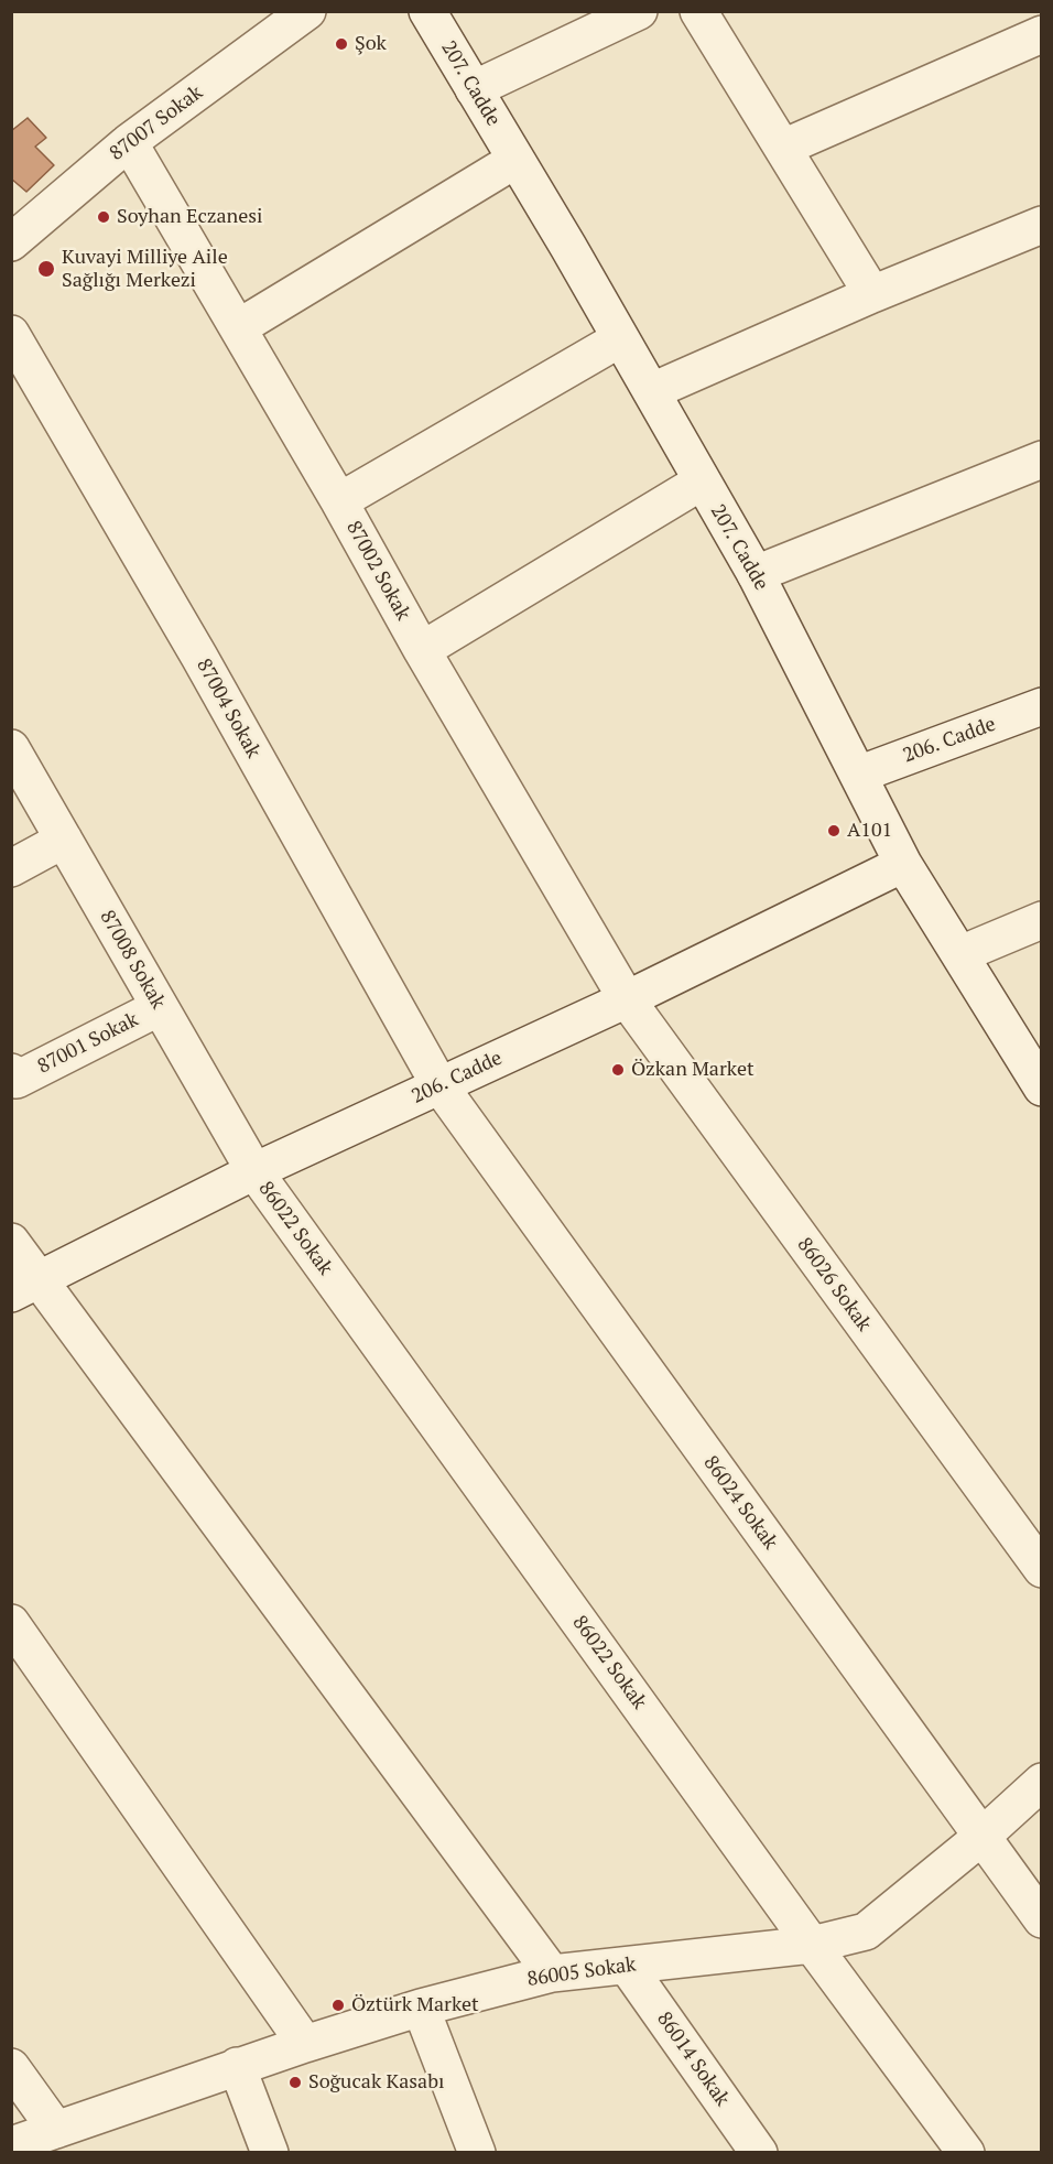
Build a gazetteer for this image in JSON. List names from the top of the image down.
{
  "streets": {
    "street": [
      "207. Cadde",
      "87007 Sokak",
      "87002 Sokak",
      "87004 Sokak",
      "206. Cadde",
      "87008 Sokak",
      "87001 Sokak",
      "86022 Sokak",
      "86026 Sokak",
      "86024 Sokak",
      "86005 Sokak",
      "86014 Sokak"
    ]
  },
  "crossings": [
    ["207. Cadde", "206. Cadde"],
    ["87007 Sokak", "87002 Sokak"],
    ["87002 Sokak", "206. Cadde"],
    ["87002 Sokak", "86026 Sokak"],
    ["87004 Sokak", "206. Cadde"],
    ["87004 Sokak", "86024 Sokak"],
    ["206. Cadde", "87008 Sokak"],
    ["206. Cadde", "86022 Sokak"],
    ["206. Cadde", "86026 Sokak"],
    ["206. Cadde", "86024 Sokak"],
    ["87008 Sokak", "87001 Sokak"],
    ["87008 Sokak", "86022 Sokak"],
    ["86022 Sokak", "86005 Sokak"],
    ["86024 Sokak", "86005 Sokak"],
    ["86005 Sokak", "86014 Sokak"]
  ],
  "places": [
    "Şok",
    "Soyhan Eczanesi",
    "Kuvayi Milliye Aile Sağlığı Merkezi",
    "A101",
    "Özkan Market",
    "Öztürk Market",
    "Soğucak Kasabı"
  ]
}
